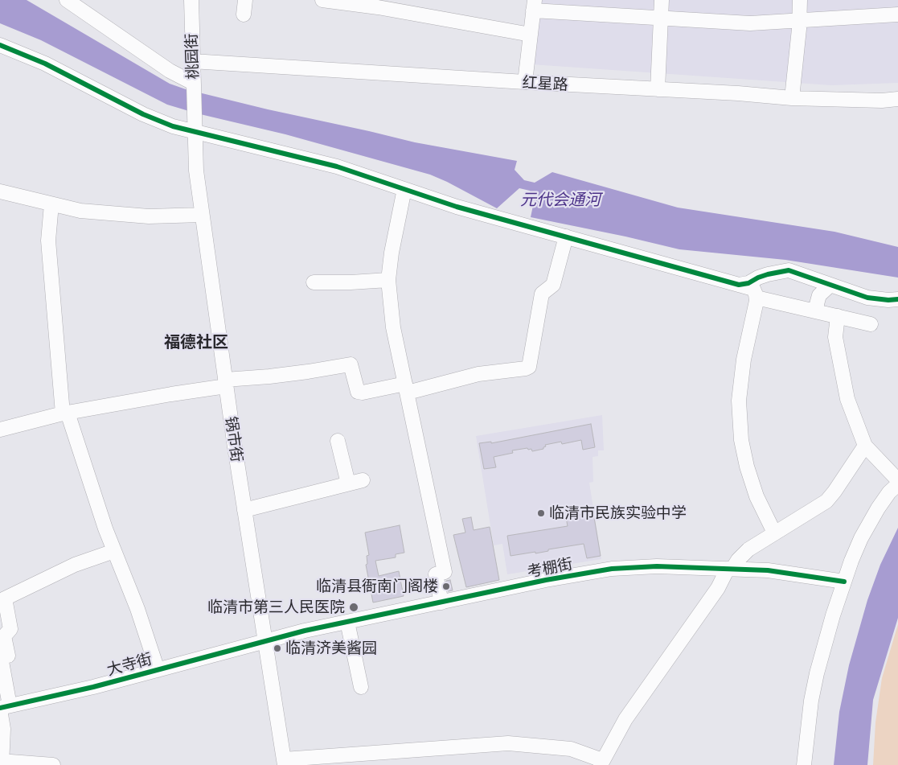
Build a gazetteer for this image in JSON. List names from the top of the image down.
{
  "streets": {
    "street": [
      "桃园街",
      "红星路",
      "锅市街",
      "考棚街",
      "大寺街"
    ]
  },
  "crossings": [
    ["桃园街", "红星路"],
    ["桃园街", "锅市街"],
    ["锅市街", "考棚街"],
    ["锅市街", "大寺街"],
    ["考棚街", "大寺街"]
  ],
  "districts": ["福德社区"],
  "water": ["元代会通河"],
  "places": [
    "临清市民族实验中学",
    "临清县衙南门阁楼",
    "临清市第三人民医院",
    "临清济美酱园"
  ]
}
